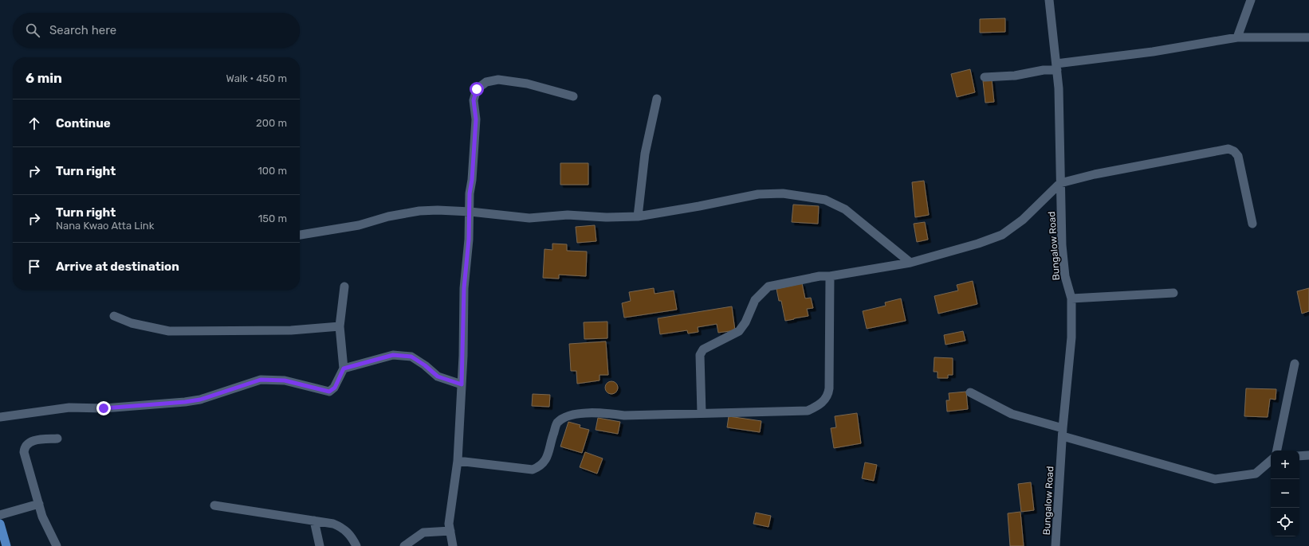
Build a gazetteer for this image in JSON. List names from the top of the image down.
{
  "streets": {
    "street": ["Bungalow Road"]
  },
  "page": {
    "search": "Search here",
    "heading": ["6 min", "Walk · 450 m"],
    "list": [
      ["Continue", "200 m"],
      ["Turn right", "100 m"],
      ["Turn right", "Nana Kwao Atta Link", "150 m"],
      "Arrive at destination"
    ],
    "map_buttons": ["+", "−"]
  }
}
